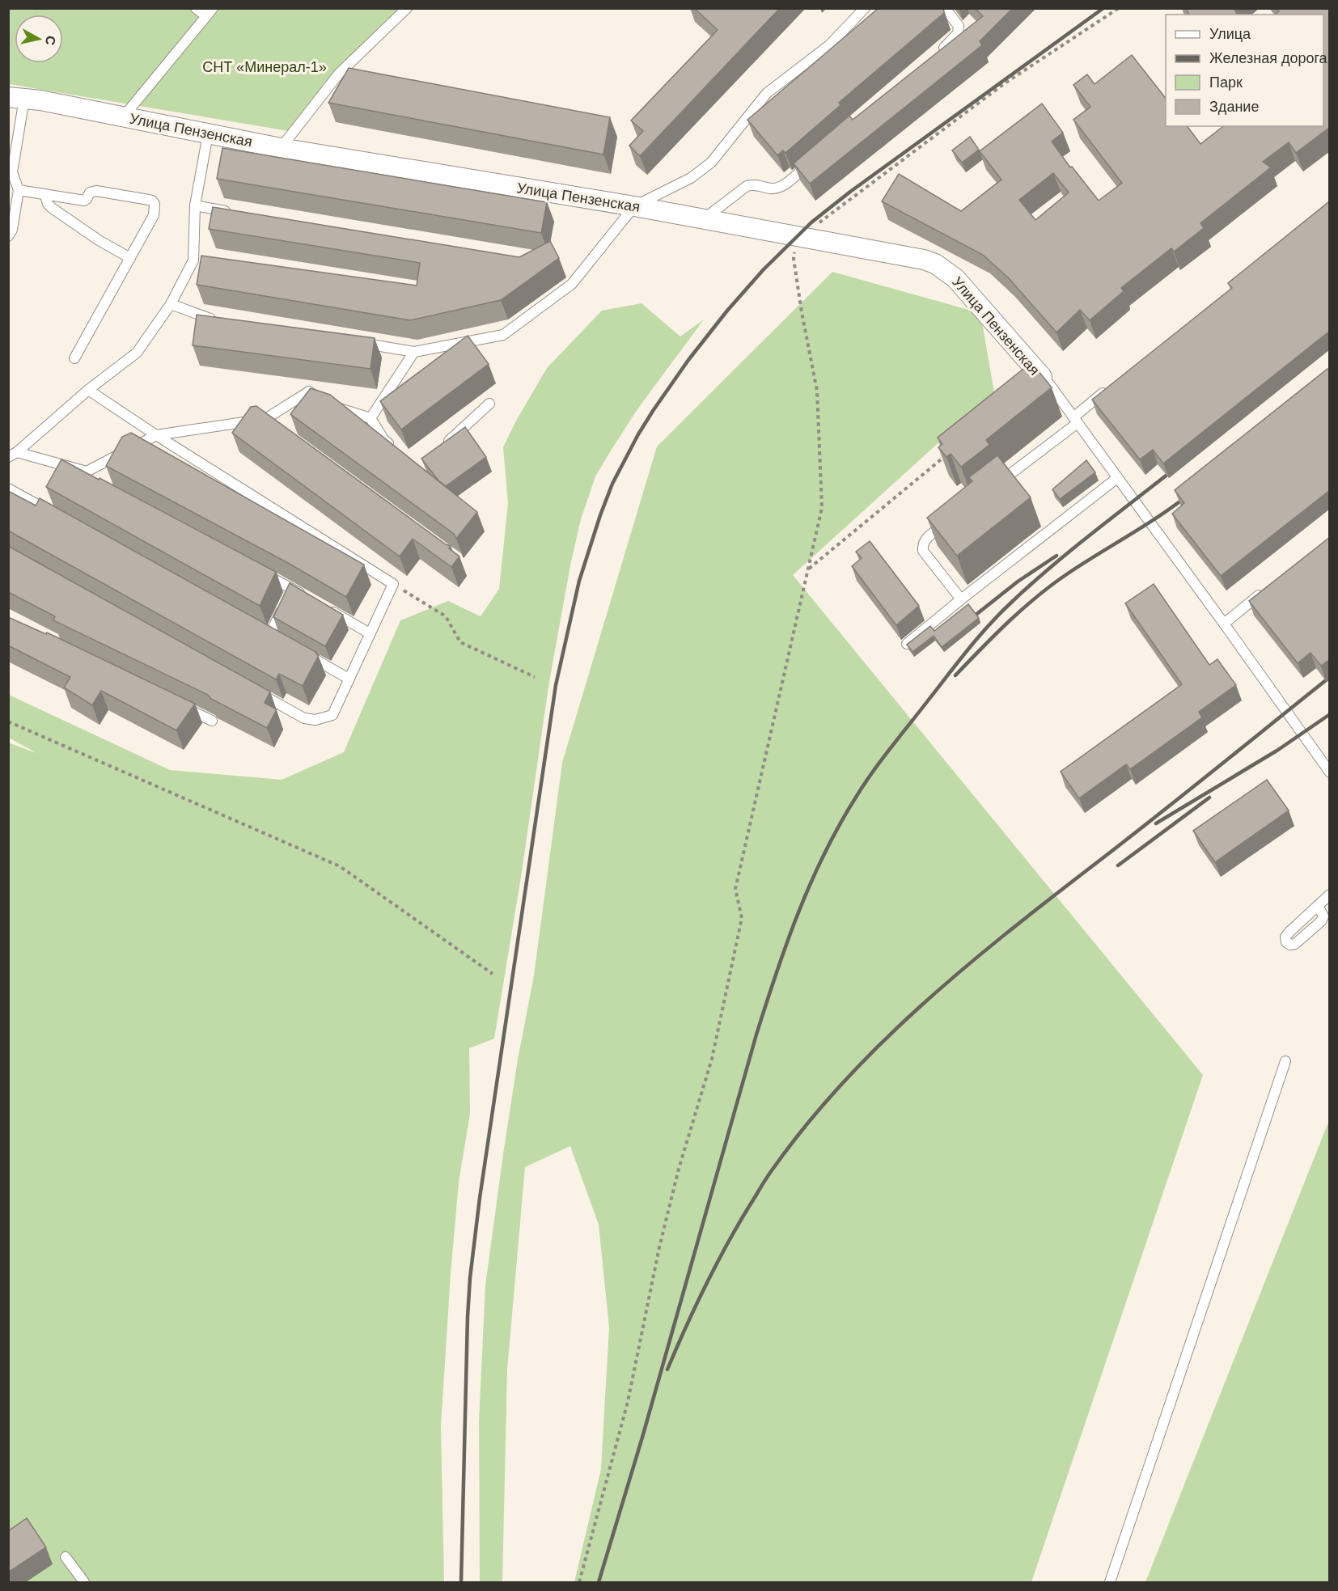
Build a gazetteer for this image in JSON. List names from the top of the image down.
{
  "streets": {
    "street": ["Улица Пензенская"]
  },
  "parks": ["СНТ «Минерал-1»"],
  "legend": [
    "Улица",
    "Железная дорога",
    "Парк",
    "Здание"
  ],
  "north": "right"
}
